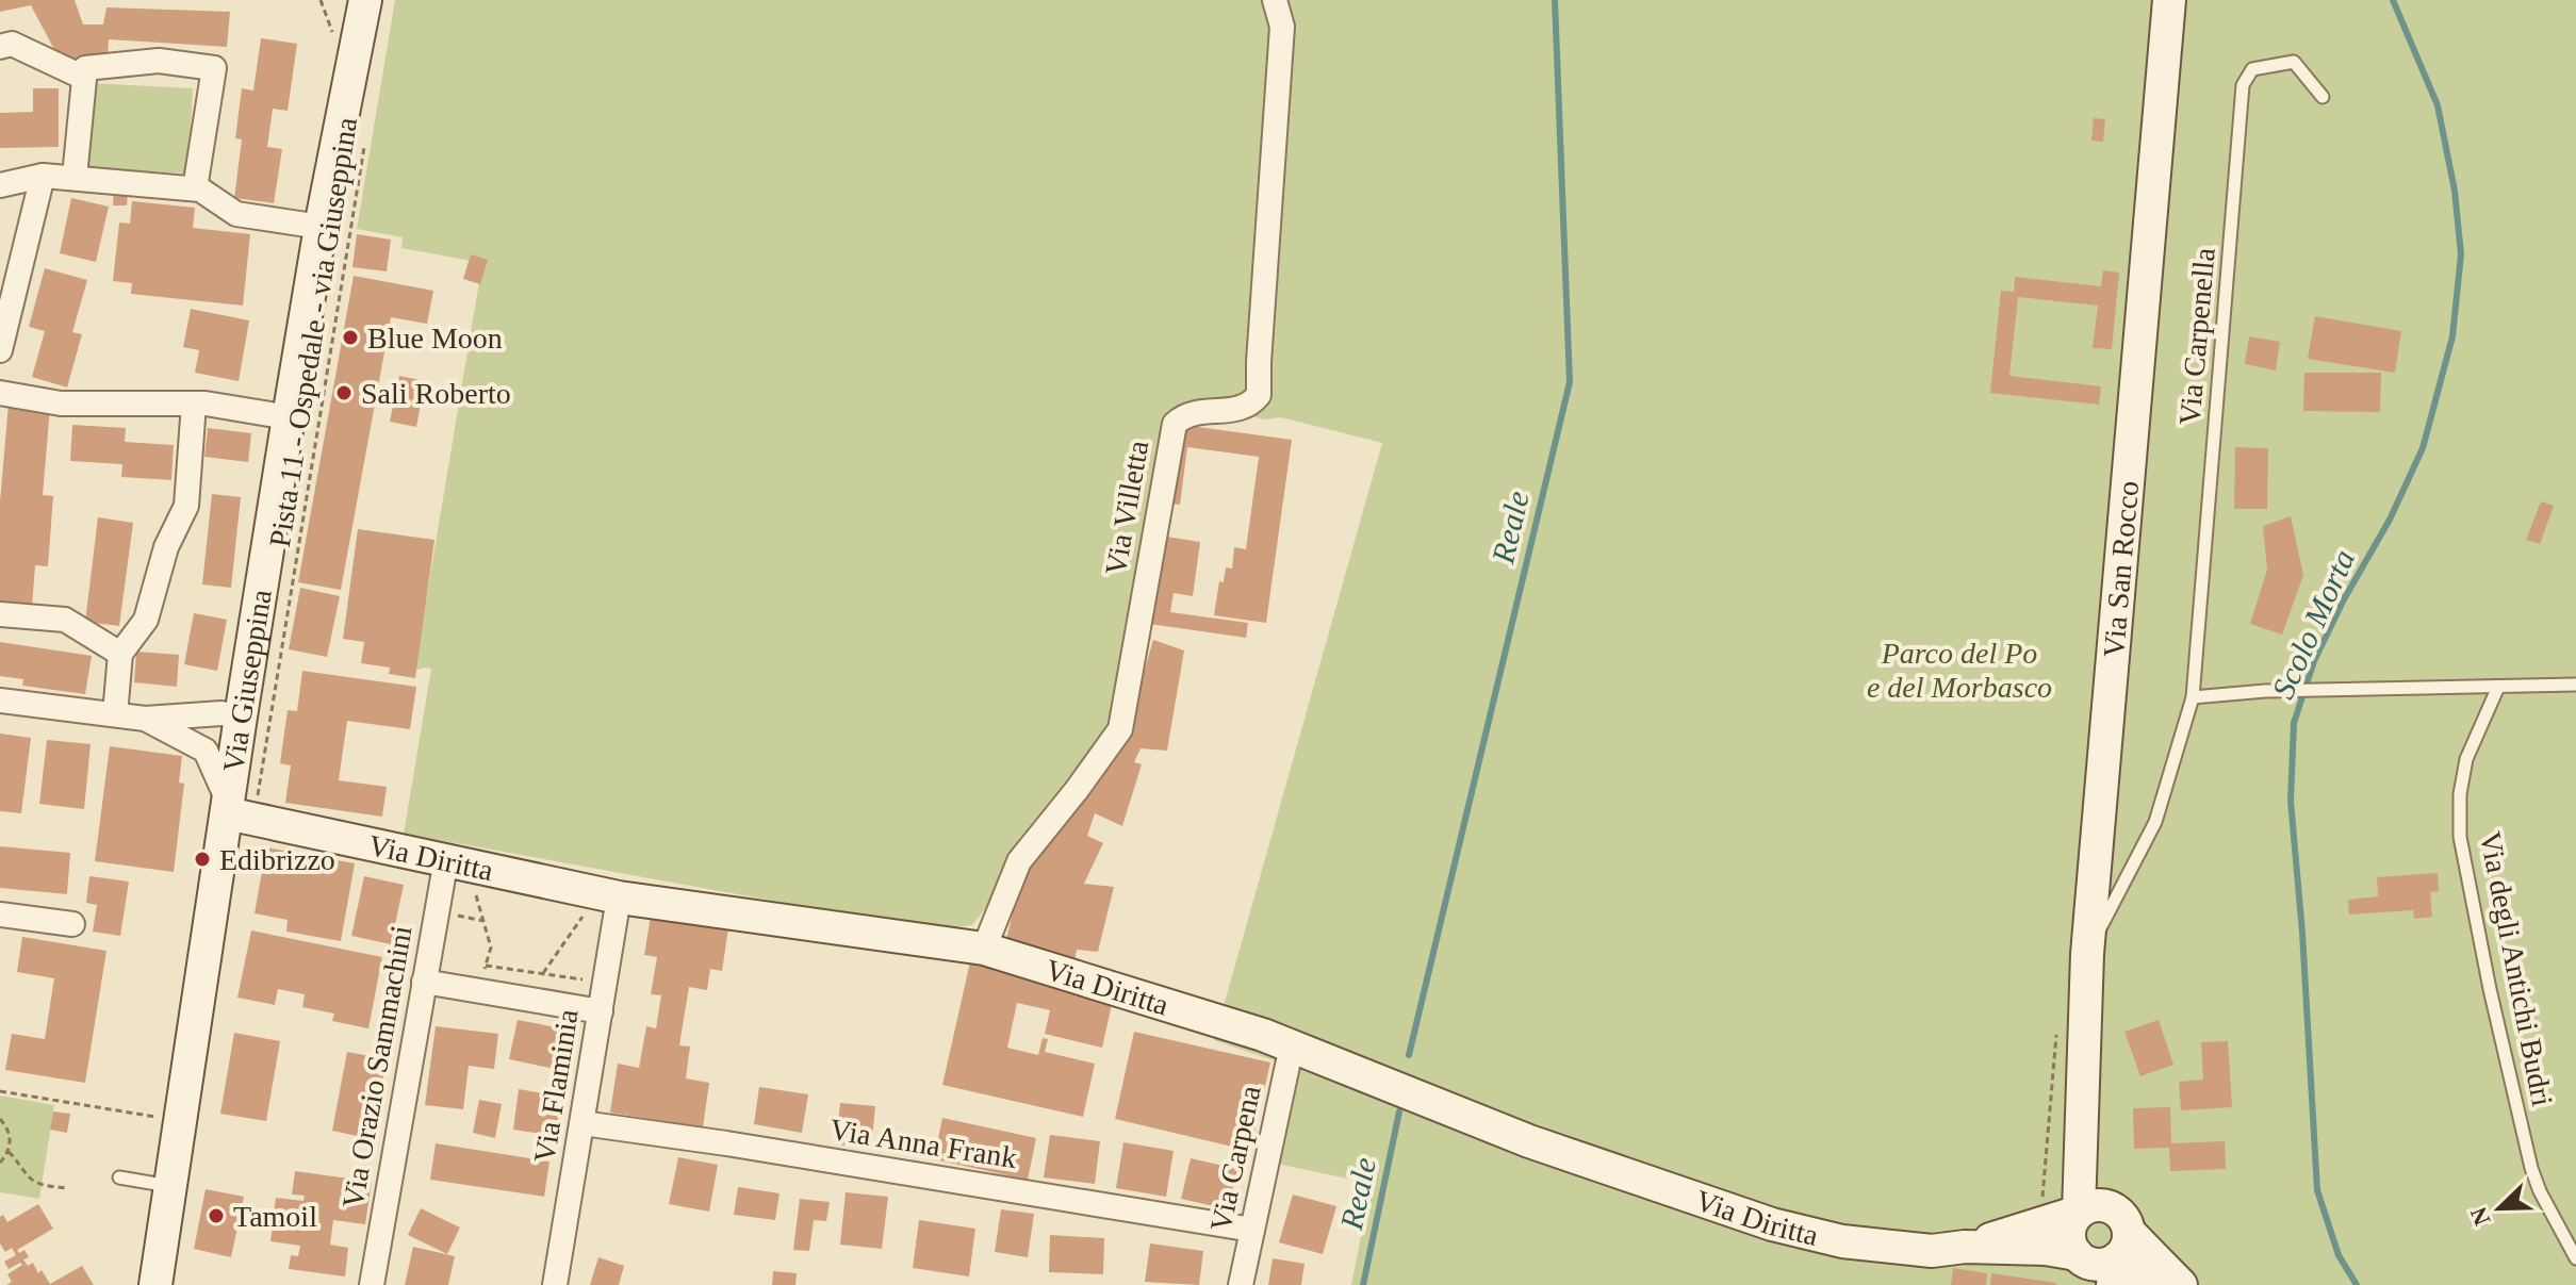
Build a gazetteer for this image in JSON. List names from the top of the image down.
{
  "streets": {
    "main road": ["Via San Rocco", "Via Giuseppina", "Via Diritta"],
    "street": [
      "Via Villetta",
      "Via Orazio Sammachini",
      "Via Flaminia",
      "Via Anna Frank",
      "Via Carpena"
    ],
    "lane": ["Via Carpenella", "Via degli Antichi Budri"],
    "path": ["Pista 11 - Ospedale - via Giuseppina"]
  },
  "crossings": [
    ["Pista 11 - Ospedale - via Giuseppina", "Via Giuseppina"],
    ["Pista 11 - Ospedale - via Giuseppina", "Via Diritta"],
    ["Via Carpenella", "Via San Rocco"],
    ["Via Villetta", "Via Diritta"],
    ["Via San Rocco", "Via Diritta"],
    ["Via Giuseppina", "Via Diritta"],
    ["Via Diritta", "Via Orazio Sammachini"],
    ["Via Diritta", "Via Flaminia"],
    ["Via Diritta", "Via Carpena"],
    ["Via Flaminia", "Via Anna Frank"],
    ["Via Anna Frank", "Via Carpena"]
  ],
  "water": ["Reale", "Scolo Morta"],
  "parks": ["Parco del Po e del Morbasco"],
  "places": [
    "Blue Moon",
    "Sali Roberto",
    "Edibrizzo",
    "Tamoil"
  ],
  "north": "bottom left"
}
